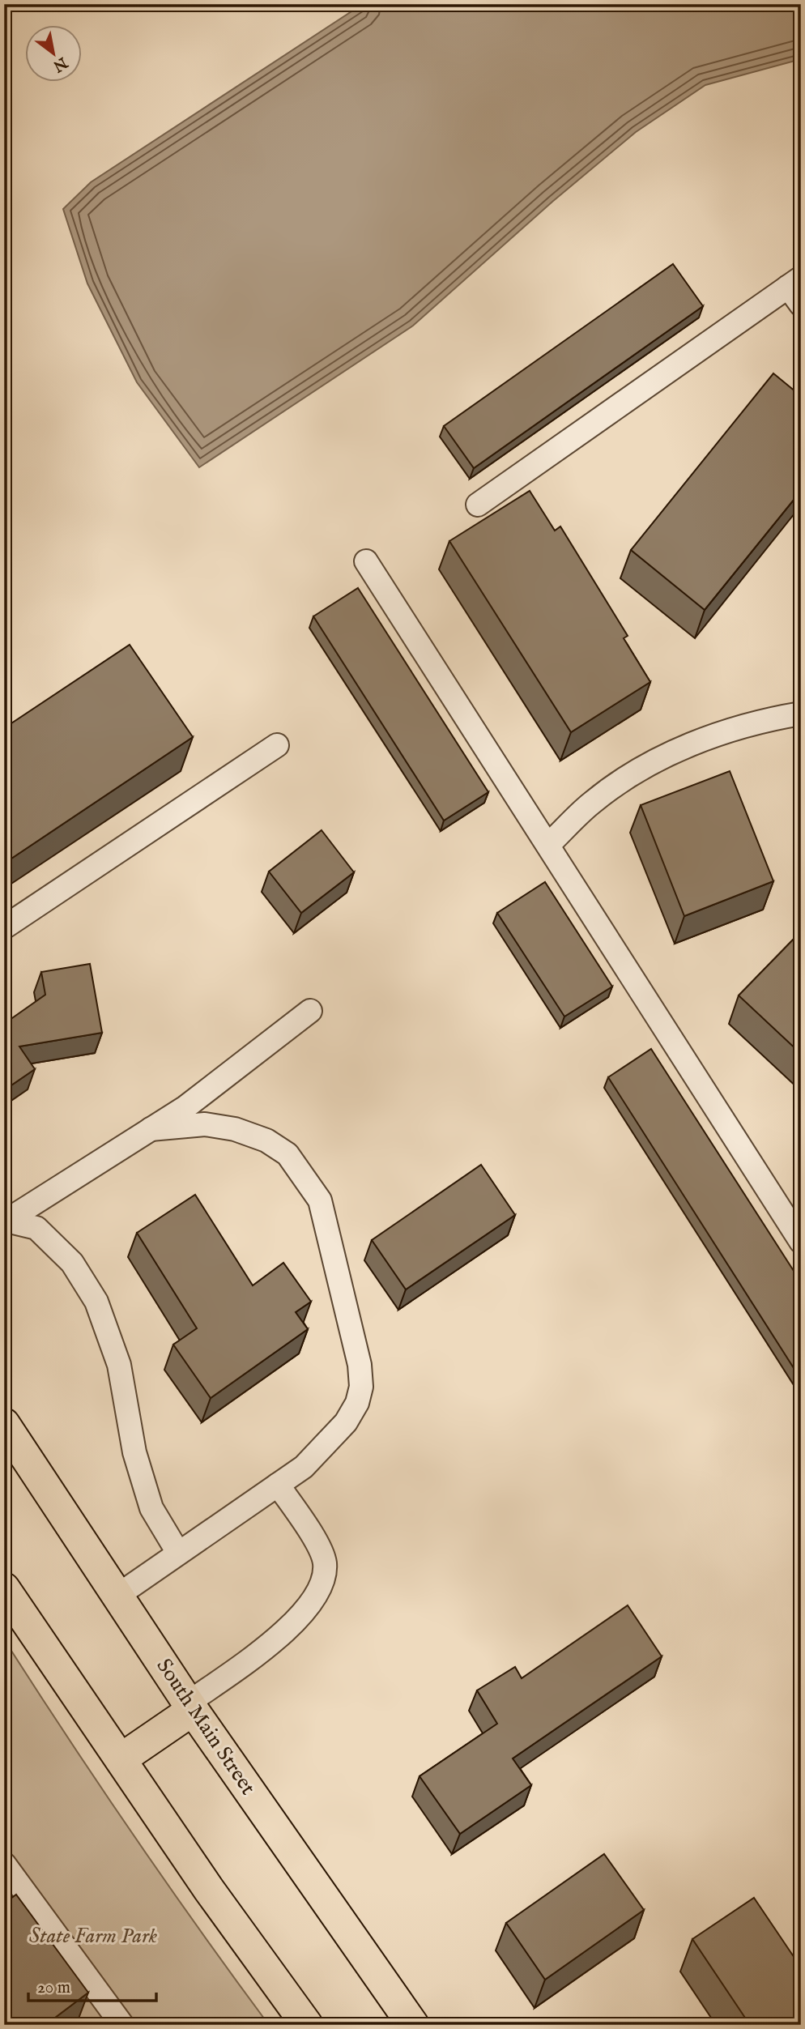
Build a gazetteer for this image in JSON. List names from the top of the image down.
{
  "streets": {
    "highway": ["South Main Street"]
  },
  "parks": ["State Farm Park"],
  "scale_bar": "20 m",
  "north": "bottom right"
}
